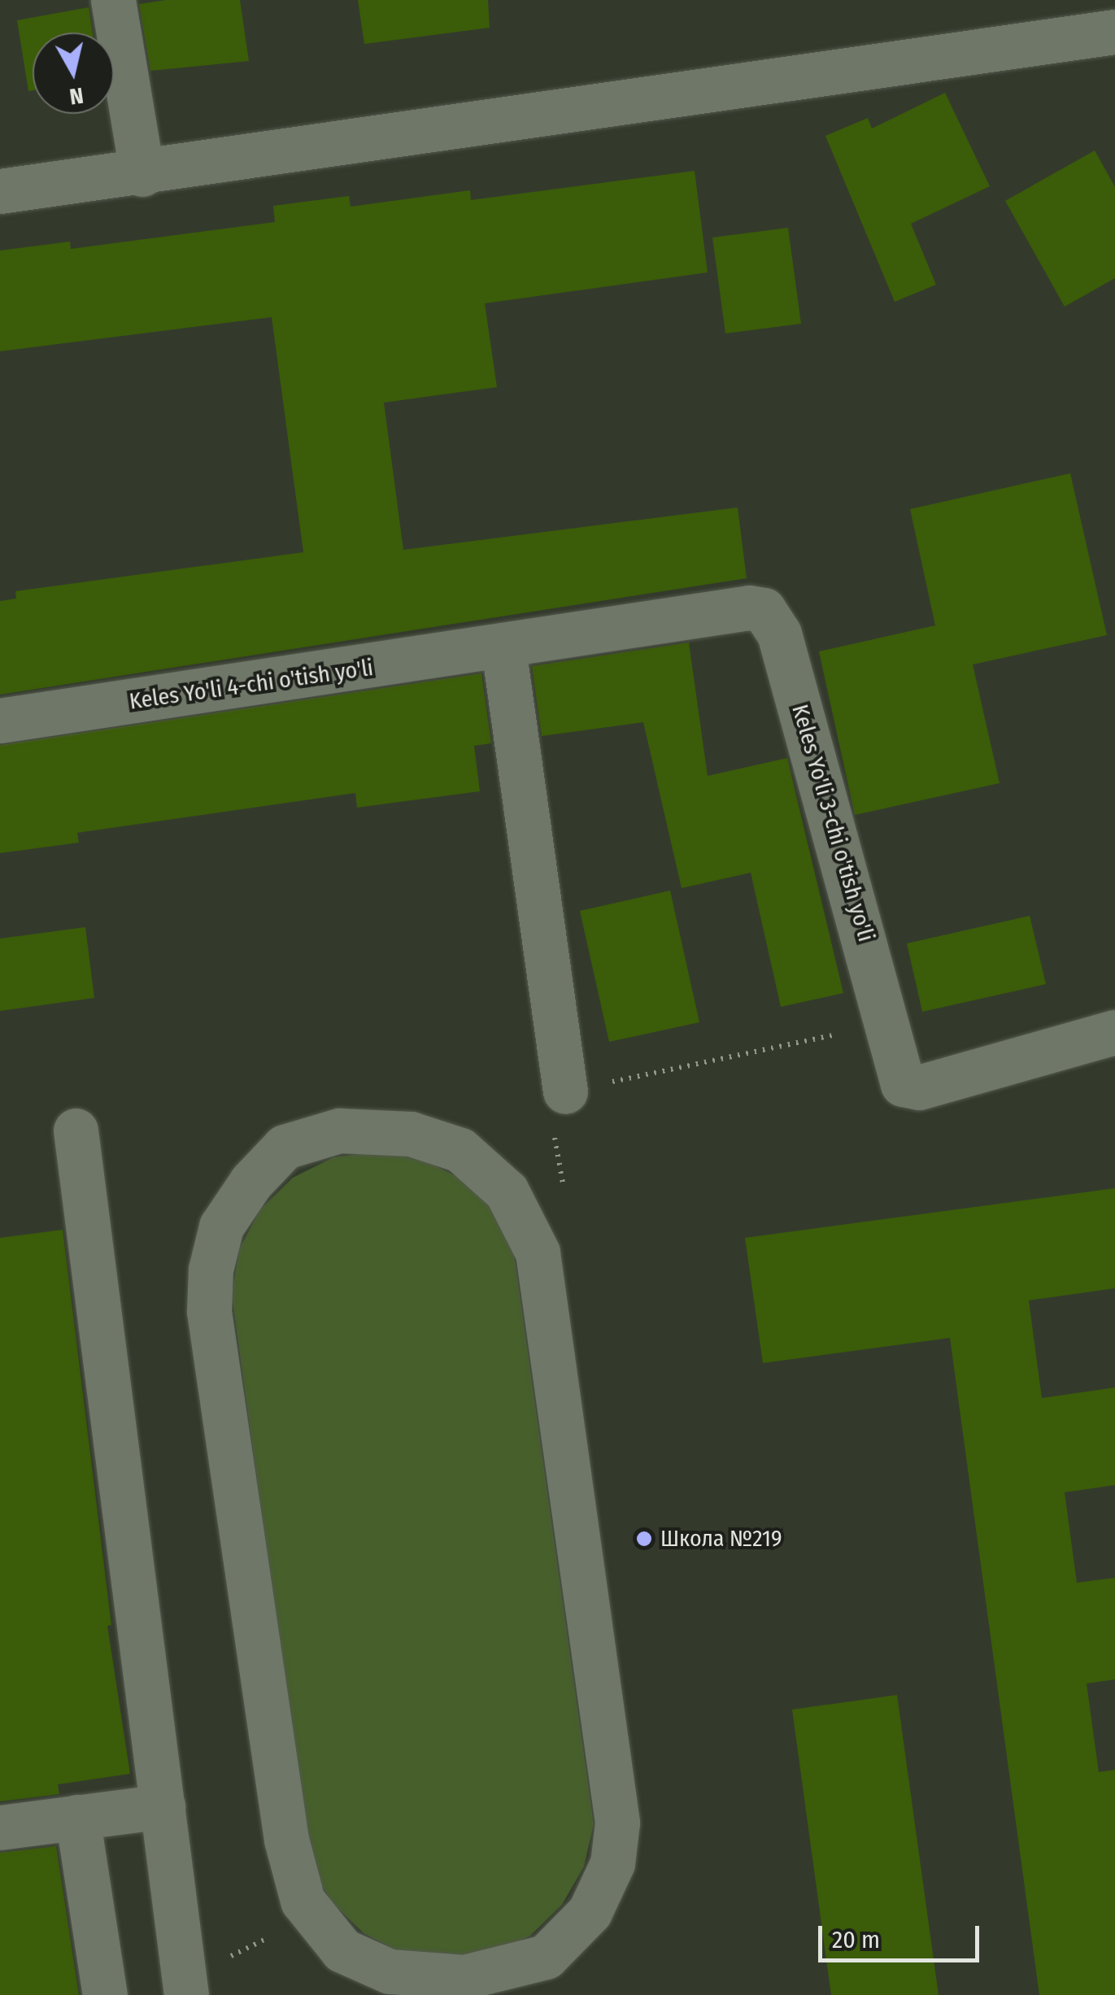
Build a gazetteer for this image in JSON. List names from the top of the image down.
{
  "streets": {
    "street": ["Keles Yo'li 4-chi o'tish yo'li", "Keles Yo'li 3-chi o'tish yo'li"]
  },
  "crossings": [
    ["Keles Yo'li 4-chi o'tish yo'li", "Keles Yo'li 3-chi o'tish yo'li"]
  ],
  "places": ["Школа №219"],
  "scale_bar": "20 m",
  "north": "bottom"
}
